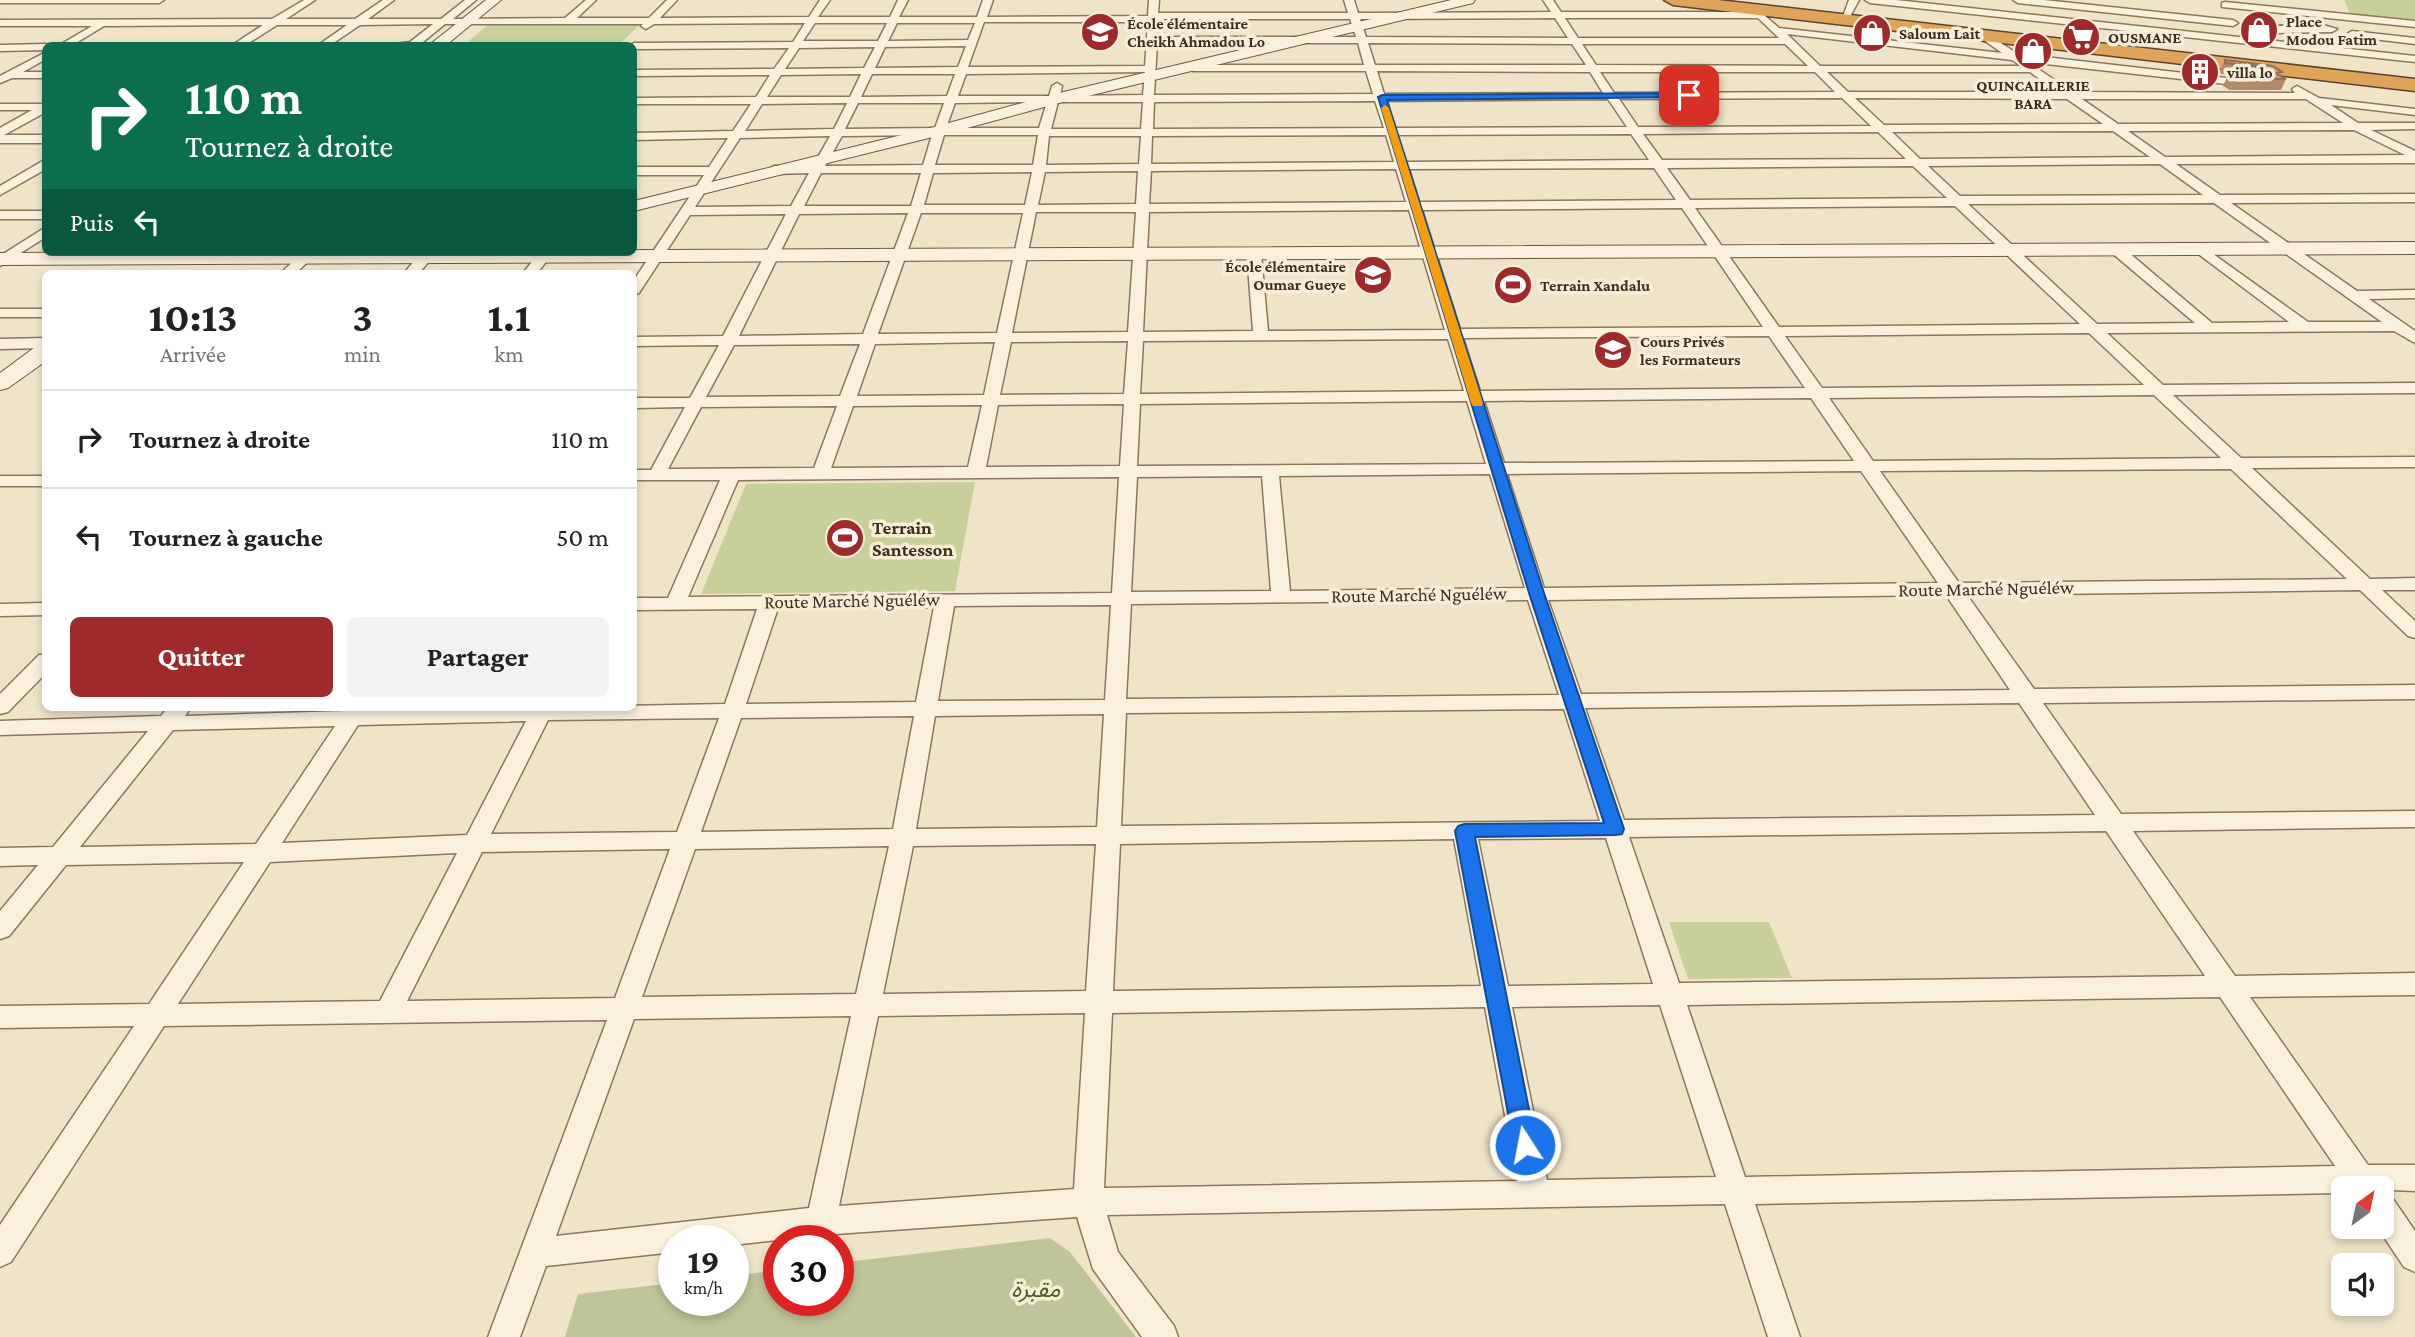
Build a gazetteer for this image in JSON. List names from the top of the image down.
{
  "streets": {
    "street": ["Route Marché Nguéléw"]
  },
  "parks": ["مقبرة"],
  "places": {
    "shop": ["Place Modou Fatim", "Saloum Lait", "QUINCAILLERIE BARA"],
    "school or university": ["École élémentaire Cheikh Ahmadou Lo", "École élémentaire Oumar Gueye", "Cours Privés les Formateurs"],
    "supermarket": ["OUSMANE"],
    "building": ["villa lo"],
    "sports": ["Terrain Xandalu", "Terrain Santesson"]
  },
  "north": "top right",
  "page": {
    "turn": ["110 m", "Tournez à droite"],
    "then": "Puis",
    "eta": [
      "10:13",
      "Arrivée",
      "3",
      "min",
      "1.1",
      "km"
    ],
    "list": [
      {
        "name": "Tournez à droite",
        "value": "110 m"
      },
      {
        "name": "Tournez à gauche",
        "value": "50 m"
      }
    ],
    "buttons": ["Quitter", "Partager"],
    "speed": "19 km/h",
    "limit": "30"
  }
}
